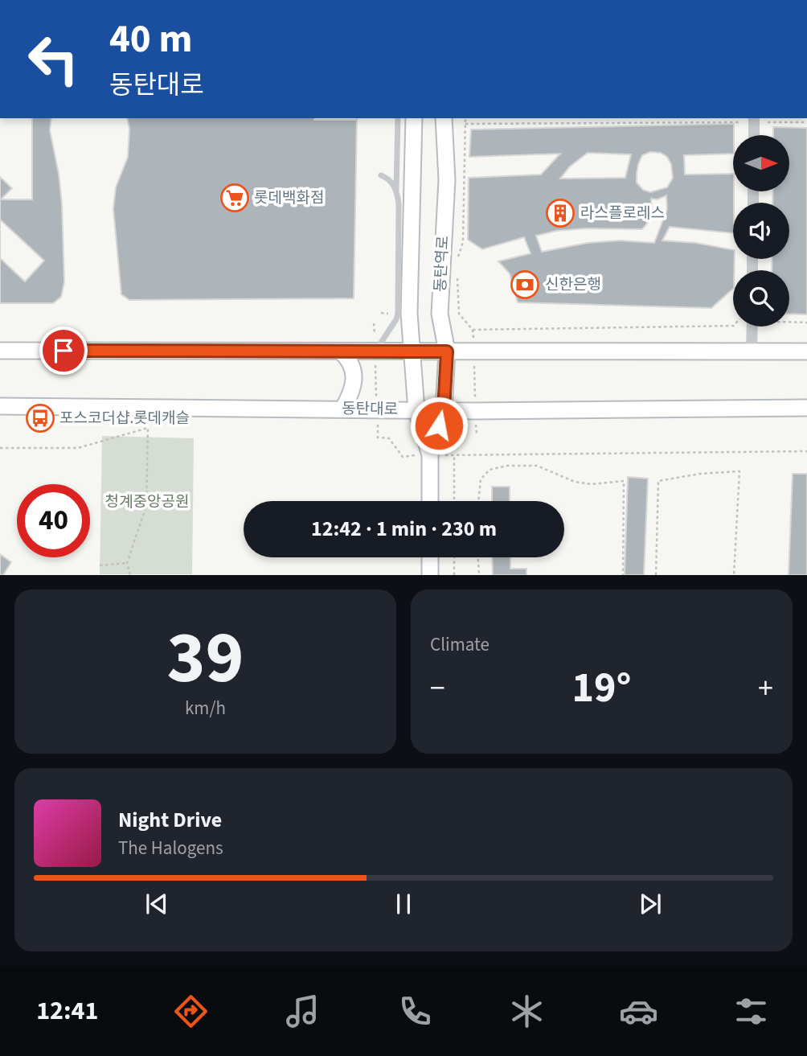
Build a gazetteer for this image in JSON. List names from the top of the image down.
{
  "streets": {
    "main road": ["동탄역로", "동탄대로"]
  },
  "crossings": [
    ["동탄역로", "동탄대로"]
  ],
  "parks": ["청계중앙공원"],
  "places": {
    "supermarket": ["롯데백화점"],
    "building": ["라스플로레스"],
    "bank": ["신한은행"],
    "bus stop": ["포스코더샵.롯데캐슬"]
  },
  "north": "right",
  "page": {
    "turn": ["40 m", "동탄대로"],
    "limit": "40",
    "trip": "12:42 · 1 min · 230 m",
    "tile": [
      ["39", "km/h"],
      "Climate"
    ],
    "heat": ["−", "19°", "+"],
    "song": ["Night Drive", "The Halogens"],
    "tabs": "12:41"
  }
}
